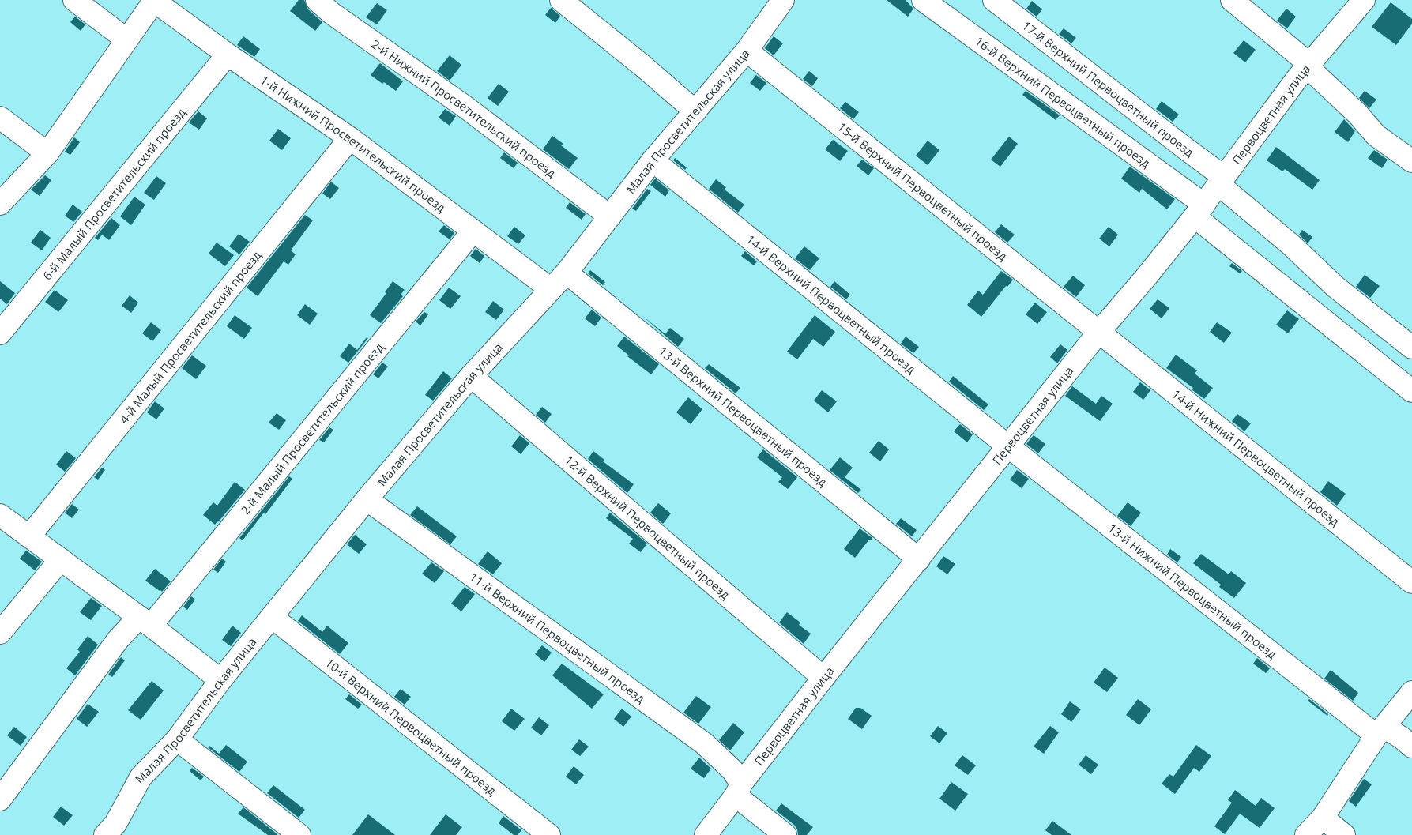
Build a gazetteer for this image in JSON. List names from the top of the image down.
{
  "streets": {
    "lane": [
      "17-й Верхний Первоцветный проезд",
      "16-й Верхний Первоцветный проезд",
      "2-й Нижний Просветительский проезд",
      "Первоцветная улица",
      "Малая Просветительская улица",
      "1-й Нижний Просветительский проезд",
      "15-й Верхний Первоцветный проезд",
      "6-й Малый Просветительский проезд",
      "14-й Верхний Первоцветный проезд",
      "4-й Малый Просветительский проезд",
      "13-й Верхний Первоцветный проезд",
      "2-й Малый Просветительский проезд",
      "14-й Нижний Первоцветный проезд",
      "12-й Верхний Первоцветный проезд",
      "13-й Нижний Первоцветный проезд",
      "11-й Верхний Первоцветный проезд",
      "10-й Верхний Первоцветный проезд"
    ]
  },
  "crossings": [
    ["17-й Верхний Первоцветный проезд", "Первоцветная улица"],
    ["16-й Верхний Первоцветный проезд", "Первоцветная улица"],
    ["2-й Нижний Просветительский проезд", "Малая Просветительская улица"],
    ["Первоцветная улица", "15-й Верхний Первоцветный проезд"],
    ["Первоцветная улица", "14-й Верхний Первоцветный проезд"],
    ["Первоцветная улица", "13-й Верхний Первоцветный проезд"],
    ["Первоцветная улица", "14-й Нижний Первоцветный проезд"],
    ["Первоцветная улица", "12-й Верхний Первоцветный проезд"],
    ["Первоцветная улица", "13-й Нижний Первоцветный проезд"],
    ["Первоцветная улица", "11-й Верхний Первоцветный проезд"],
    ["Малая Просветительская улица", "1-й Нижний Просветительский проезд"],
    ["Малая Просветительская улица", "15-й Верхний Первоцветный проезд"],
    ["Малая Просветительская улица", "14-й Верхний Первоцветный проезд"],
    ["Малая Просветительская улица", "13-й Верхний Первоцветный проезд"],
    ["Малая Просветительская улица", "12-й Верхний Первоцветный проезд"],
    ["Малая Просветительская улица", "11-й Верхний Первоцветный проезд"],
    ["Малая Просветительская улица", "10-й Верхний Первоцветный проезд"],
    ["1-й Нижний Просветительский проезд", "6-й Малый Просветительский проезд"],
    ["1-й Нижний Просветительский проезд", "4-й Малый Просветительский проезд"],
    ["1-й Нижний Просветительский проезд", "2-й Малый Просветительский проезд"],
    ["15-й Верхний Первоцветный проезд", "14-й Нижний Первоцветный проезд"],
    ["14-й Верхний Первоцветный проезд", "13-й Нижний Первоцветный проезд"]
  ]
}
